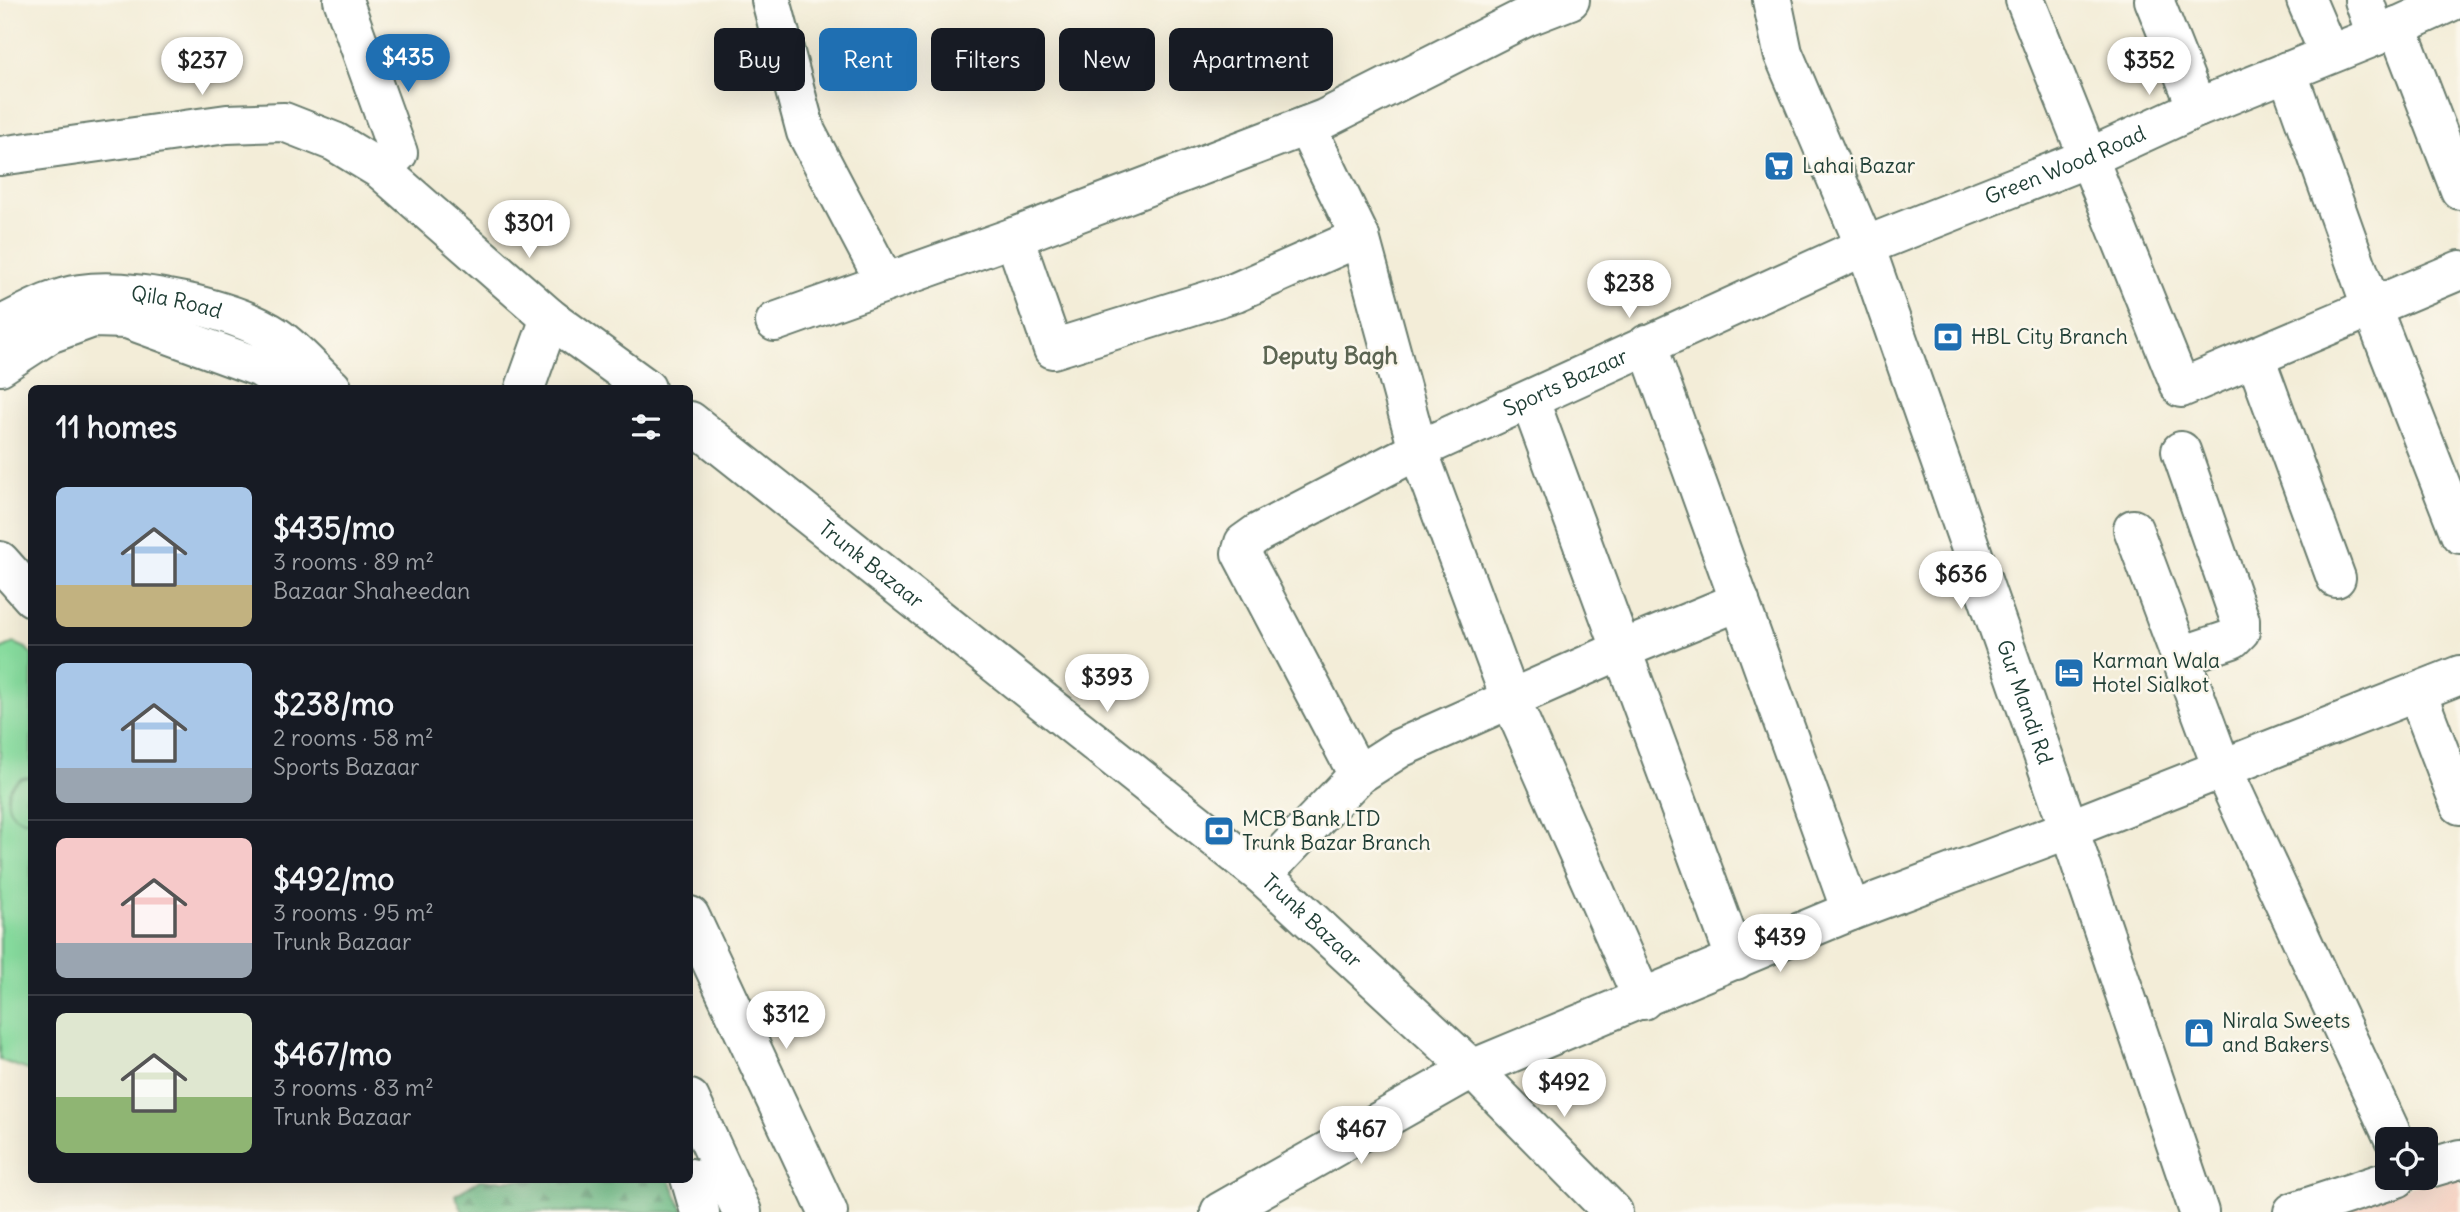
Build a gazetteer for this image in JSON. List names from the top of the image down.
{
  "streets": {
    "street": [
      "Green Wood Road",
      "Qila Road",
      "Sports Bazaar",
      "Trunk Bazaar",
      "Gur Mandi Rd"
    ]
  },
  "crossings": [
    ["Green Wood Road", "Sports Bazaar"],
    ["Green Wood Road", "Gur Mandi Rd"],
    ["Sports Bazaar", "Gur Mandi Rd"]
  ],
  "districts": ["Deputy Bagh"],
  "places": {
    "supermarket": ["Lahai Bazar"],
    "bank": ["HBL City Branch", "MCB Bank LTD Trunk Bazar Branch"],
    "hotel": ["Karman Wala Hotel Sialkot"],
    "shop": ["Nirala Sweets and Bakers"]
  },
  "page": {
    "chip": [
      "Buy",
      "Rent",
      "Filters",
      "New",
      "Apartment"
    ],
    "price": [
      "$435",
      "$237",
      "$352",
      "$301",
      "$238",
      "$636",
      "$393",
      "$439",
      "$312",
      "$492",
      "$467"
    ],
    "heading": "11 homes",
    "list": [
      {
        "name": "$435/mo",
        "note": "3 rooms · 89 m² · Bazaar Shaheedan"
      },
      {
        "name": "$238/mo",
        "note": "2 rooms · 58 m² · Sports Bazaar"
      },
      {
        "name": "$492/mo",
        "note": "3 rooms · 95 m² · Trunk Bazaar"
      },
      {
        "name": "$467/mo",
        "note": "3 rooms · 83 m² · Trunk Bazaar"
      }
    ]
  }
}
